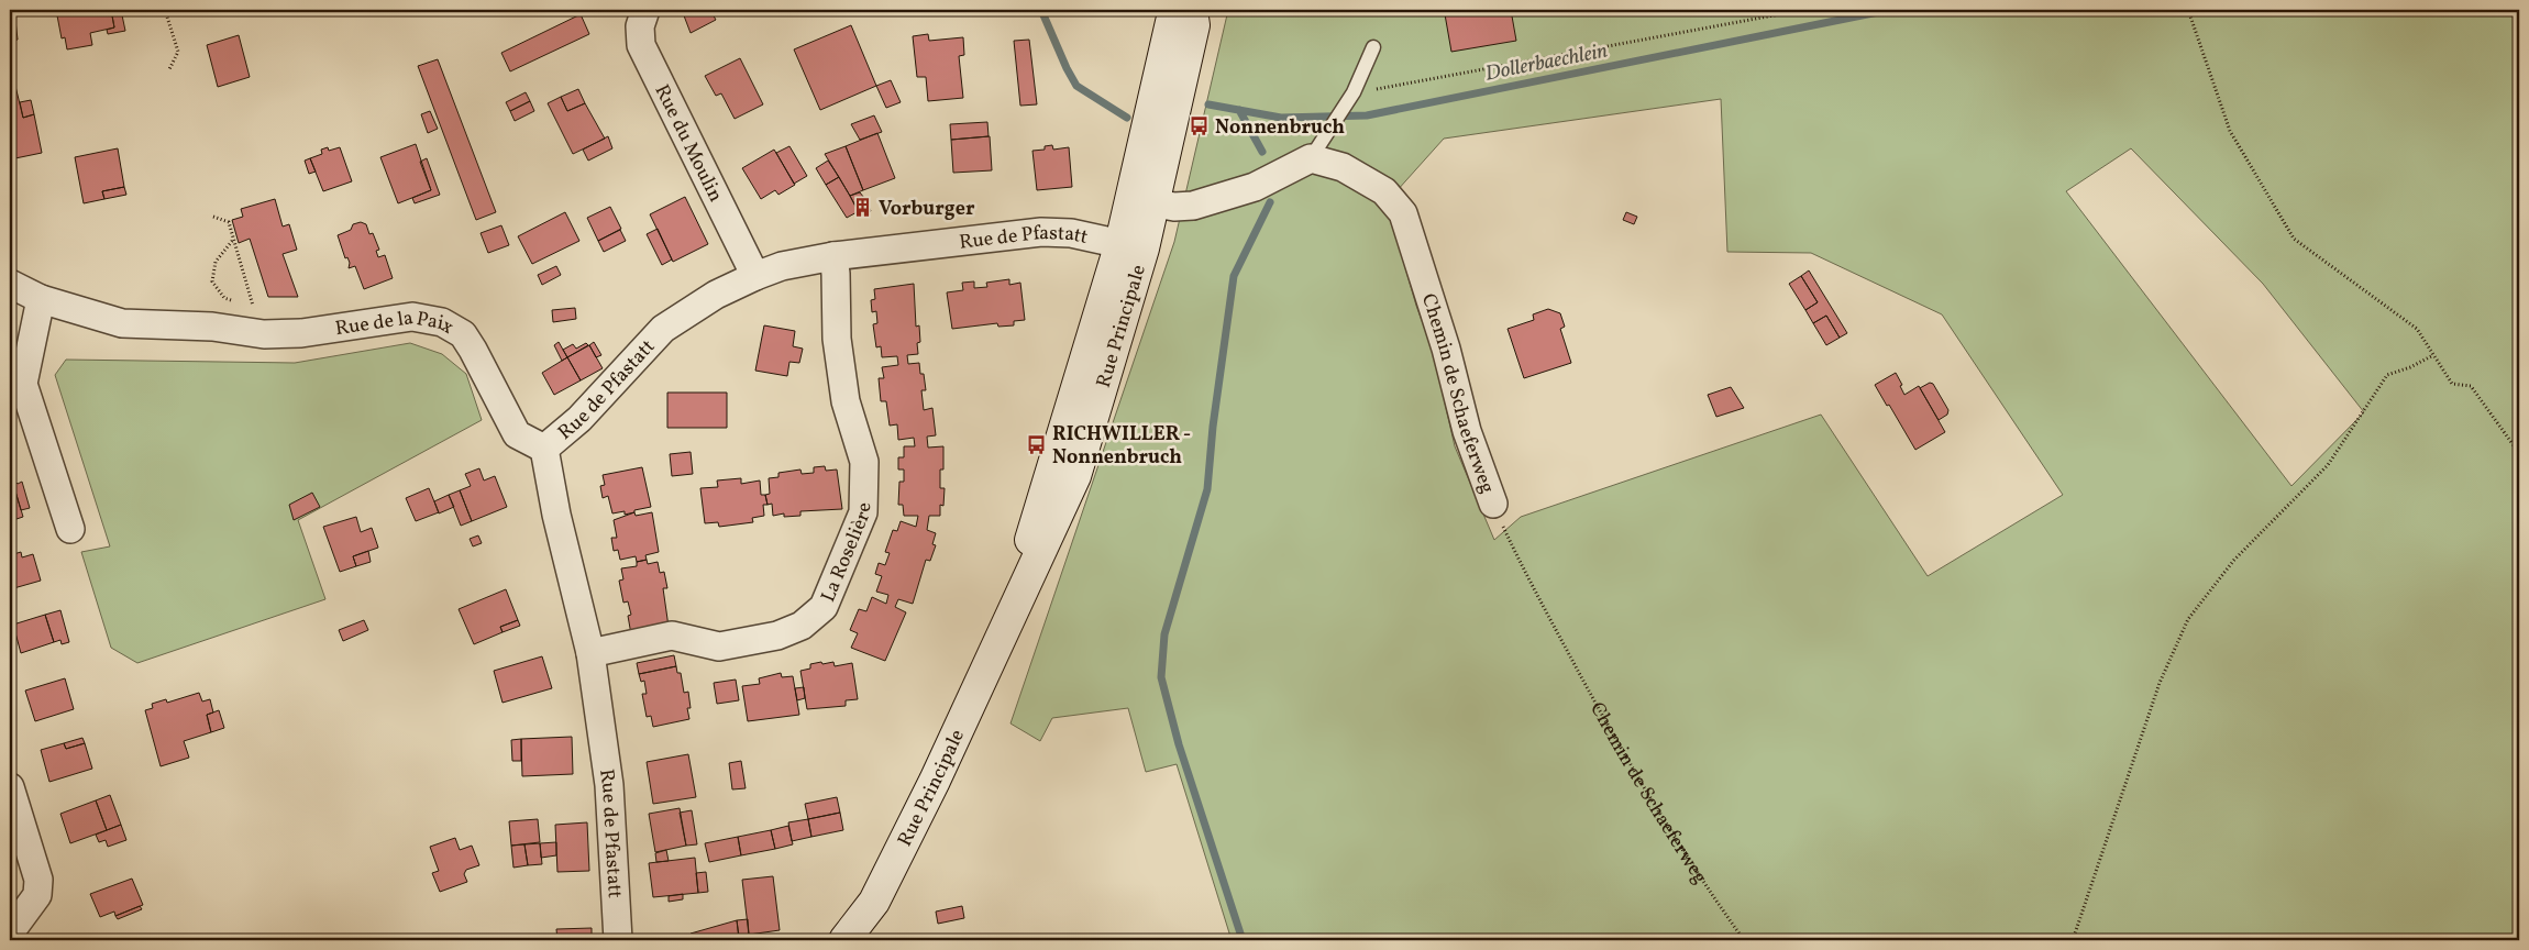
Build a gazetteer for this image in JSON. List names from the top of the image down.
{
  "streets": {
    "main road": ["Rue Principale"],
    "street": [
      "Rue du Moulin",
      "Rue de Pfastatt",
      "Rue de la Paix",
      "Chemin de Schaeferweg",
      "La Roselière"
    ]
  },
  "crossings": [
    ["Rue du Moulin", "Rue de Pfastatt"],
    ["Rue de Pfastatt", "Rue Principale"],
    ["Rue de Pfastatt", "Rue de la Paix"],
    ["Rue de Pfastatt", "La Roselière"]
  ],
  "water": ["Dollerbaechlein"],
  "places": {
    "bus stop": ["Nonnenbruch", "RICHWILLER - Nonnenbruch"],
    "building": ["Vorburger"]
  }
}
